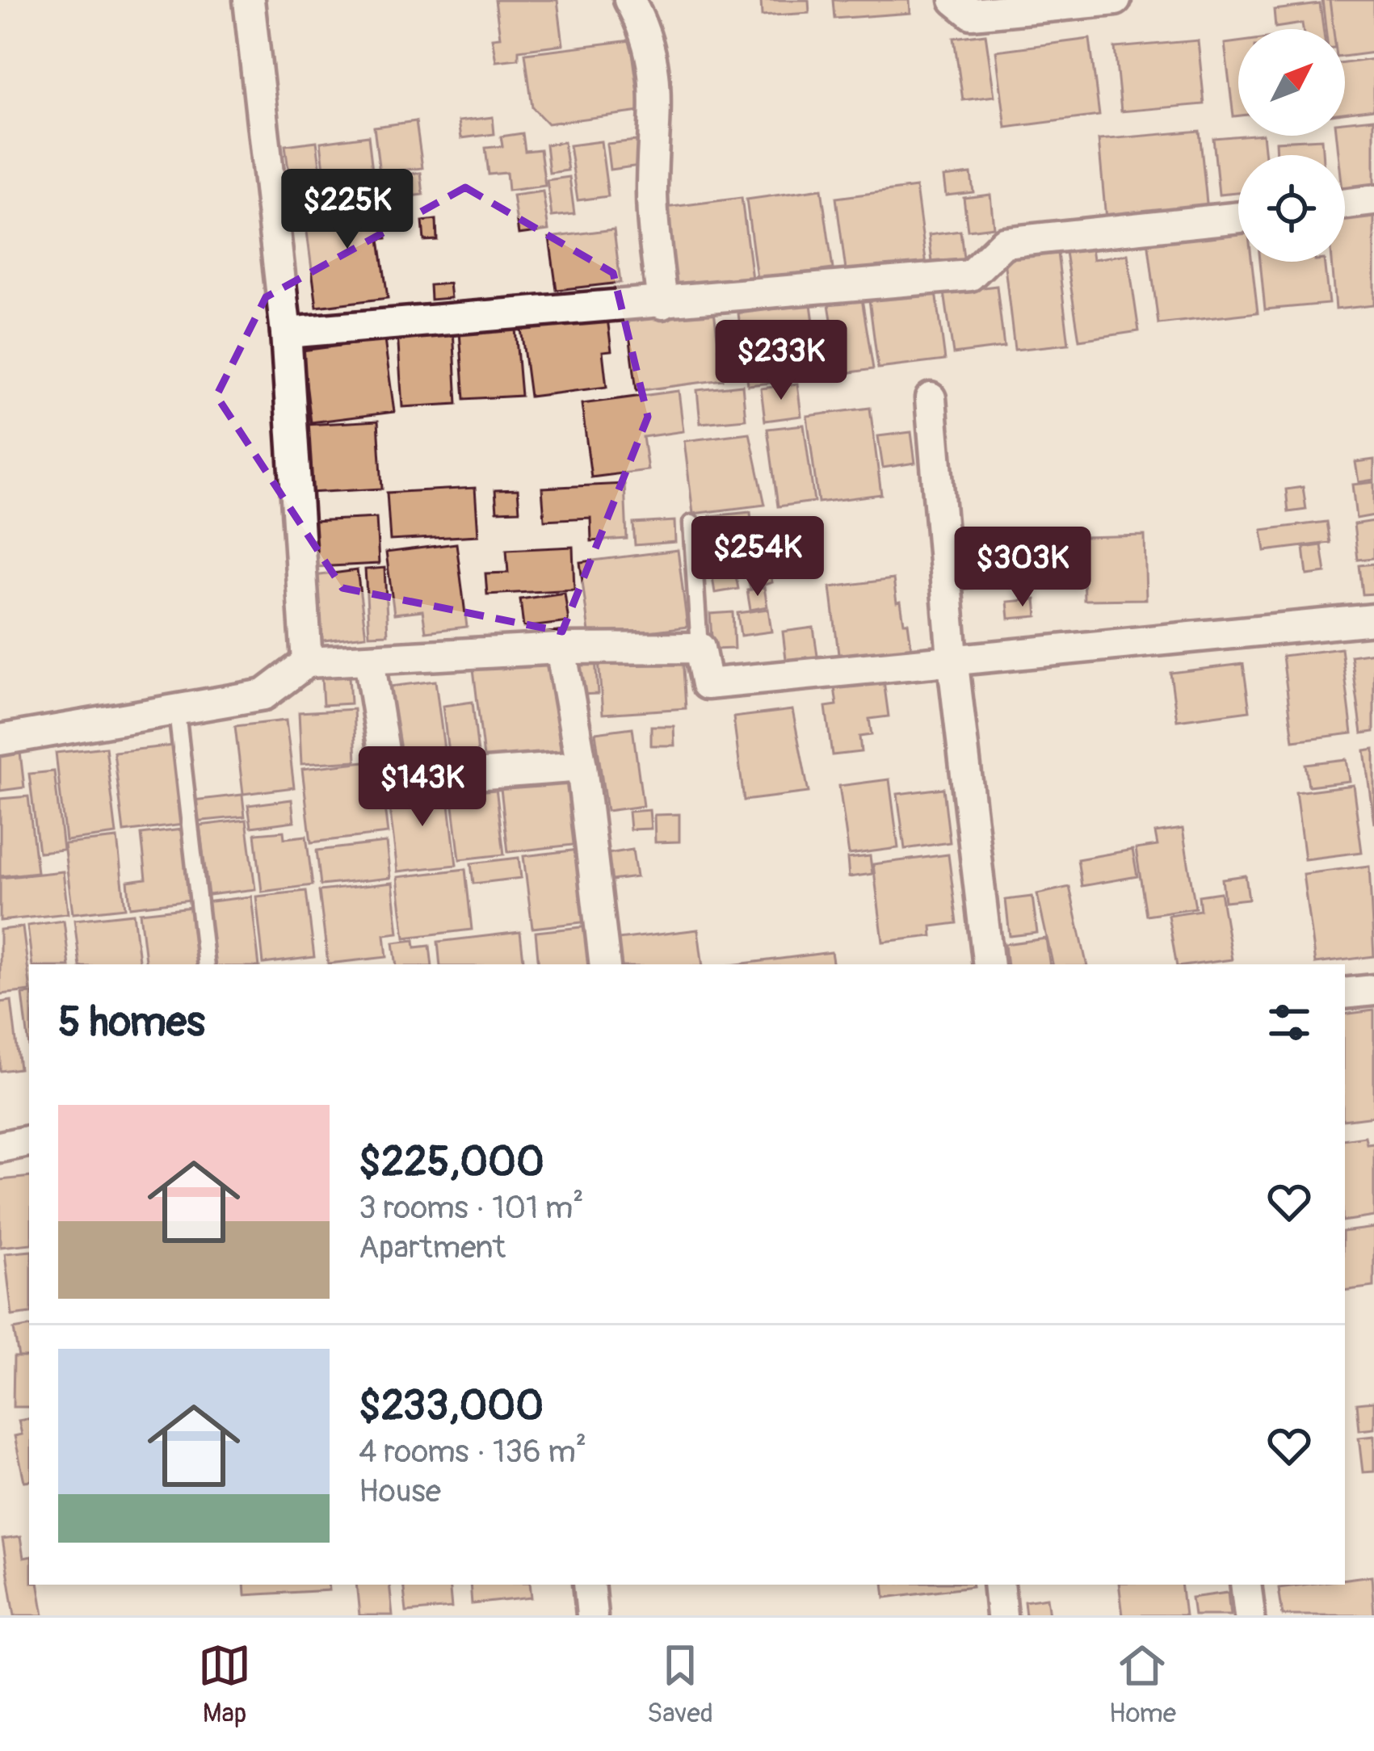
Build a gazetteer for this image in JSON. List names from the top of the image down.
{
  "north": "top right",
  "page": {
    "price": [
      "$225K",
      "$233K",
      "$254K",
      "$303K",
      "$143K"
    ],
    "heading": "5 homes",
    "list": [
      {
        "name": "$225,000",
        "note": "3 rooms · 101 m² · Apartment"
      },
      {
        "name": "$233,000",
        "note": "4 rooms · 136 m² · House"
      }
    ],
    "tabs": ["Map", "Saved", "Home"]
  }
}
